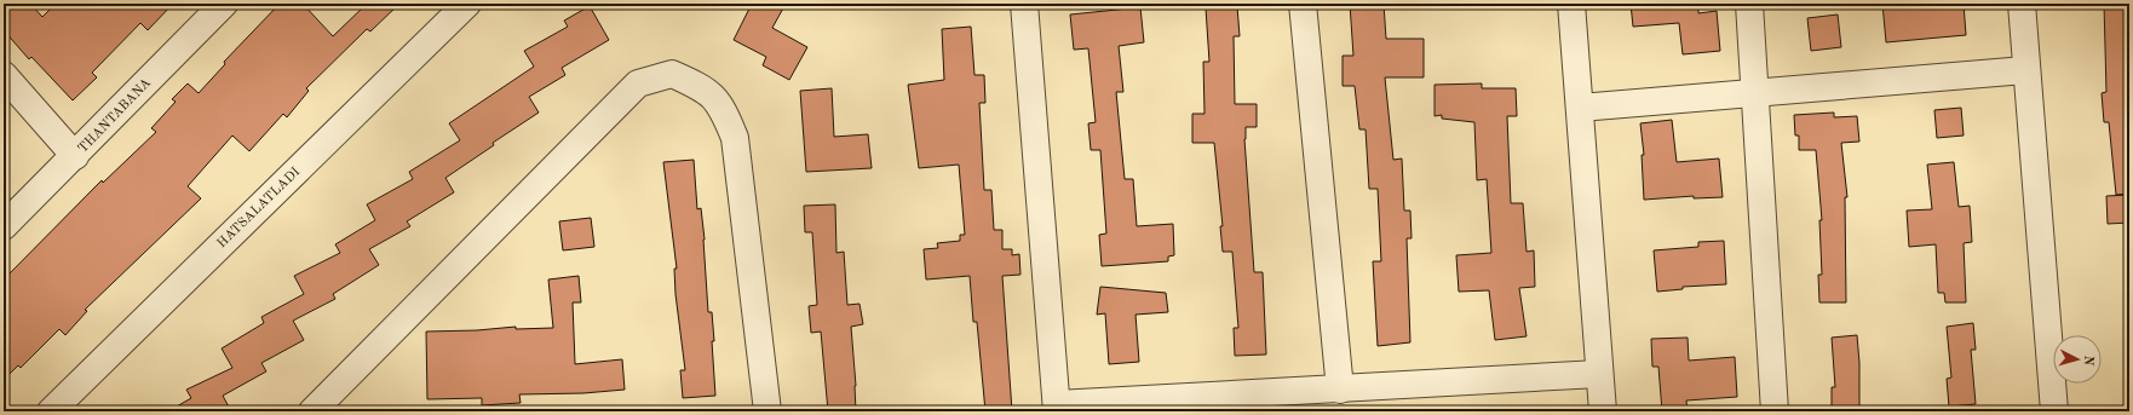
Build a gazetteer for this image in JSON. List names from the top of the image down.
{
  "streets": {
    "street": ["THANTABANA", "HATSALATLADI"]
  },
  "north": "right"
}
